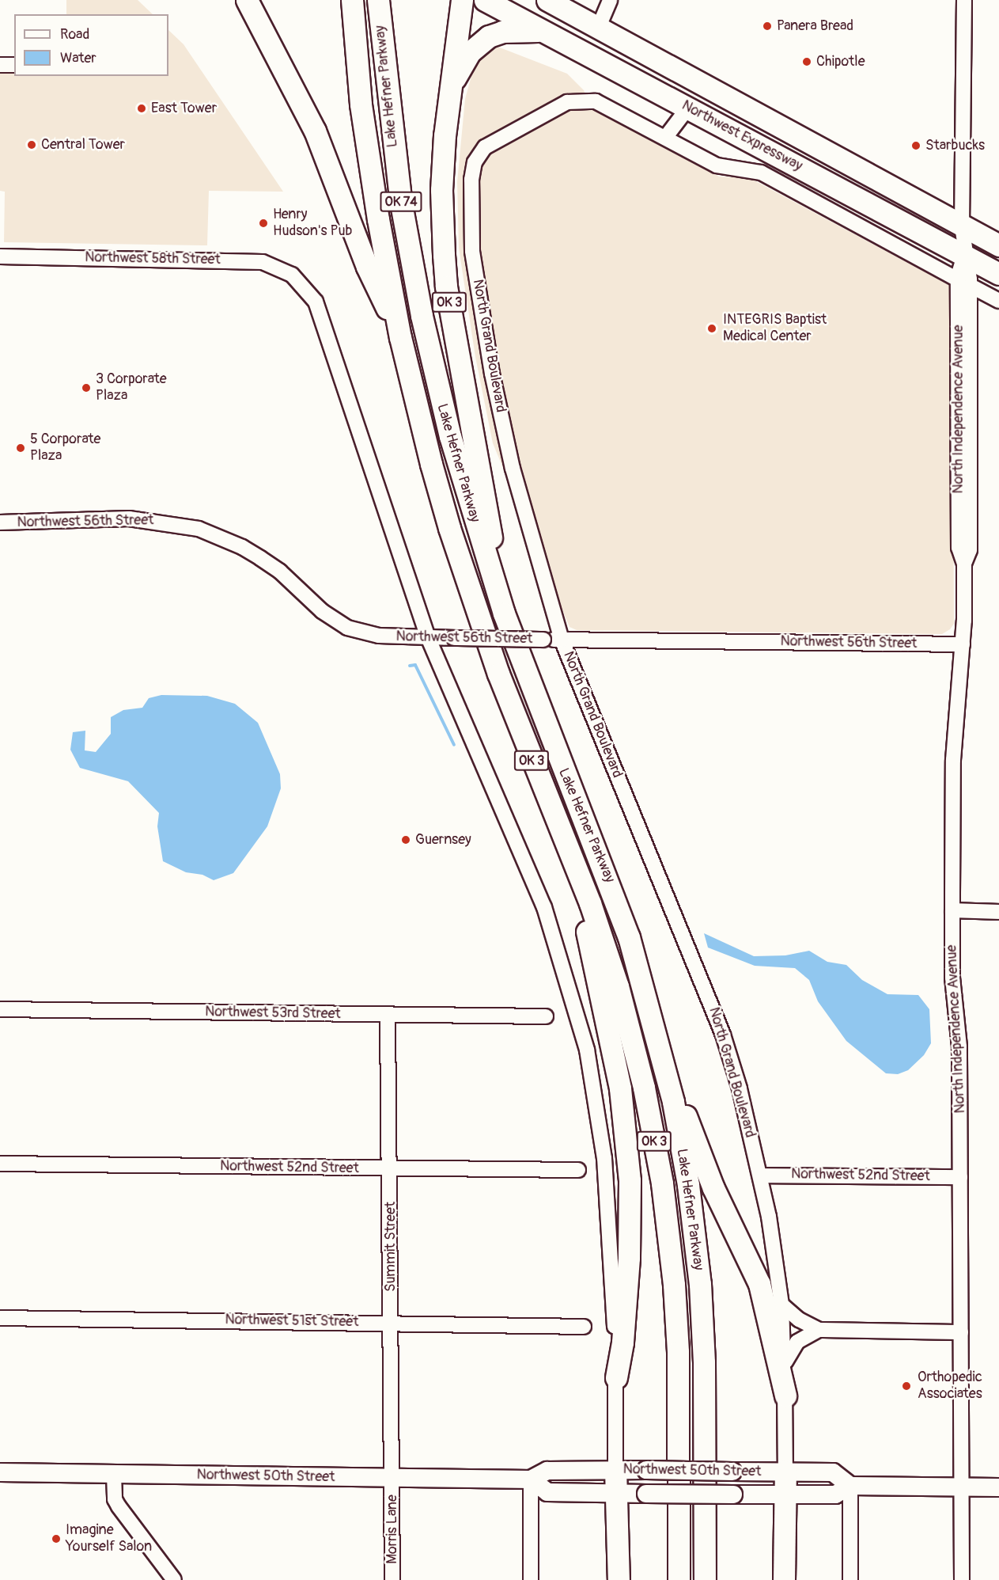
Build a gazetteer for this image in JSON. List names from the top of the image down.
{
  "streets": {
    "highway": [
      "Lake Hefner Parkway",
      "Northwest Expressway",
      "OK 74",
      "OK 3"
    ],
    "main road": ["Northwest 50th Street"],
    "street": [
      "Northwest 58th Street",
      "North Grand Boulevard",
      "North Independence Avenue",
      "Northwest 56th Street",
      "Northwest 53rd Street",
      "Northwest 52nd Street",
      "Summit Street",
      "Northwest 51st Street",
      "Morris Lane"
    ]
  },
  "crossings": [
    ["Lake Hefner Parkway", "OK 3"],
    ["Northwest Expressway", "North Grand Boulevard"],
    ["Northwest Expressway", "North Independence Avenue"],
    ["Northwest 58th Street", "Northwest 56th Street"],
    ["North Grand Boulevard", "Northwest 56th Street"],
    ["North Grand Boulevard", "Northwest 52nd Street"],
    ["North Grand Boulevard", "Northwest 50th Street"],
    ["North Independence Avenue", "Northwest 56th Street"],
    ["North Independence Avenue", "Northwest 52nd Street"],
    ["North Independence Avenue", "Northwest 50th Street"],
    ["Northwest 53rd Street", "Summit Street"],
    ["Northwest 52nd Street", "Summit Street"],
    ["Summit Street", "Northwest 51st Street"],
    ["Summit Street", "Northwest 50th Street"],
    ["Summit Street", "Morris Lane"],
    ["Northwest 50th Street", "Morris Lane"]
  ],
  "places": [
    "Panera Bread",
    "Chipotle",
    "East Tower",
    "Central Tower",
    "Starbucks",
    "Henry Hudson's Pub",
    "INTEGRIS Baptist Medical Center",
    "3 Corporate Plaza",
    "5 Corporate Plaza",
    "Guernsey",
    "Orthopedic Associates",
    "Imagine Yourself Salon"
  ],
  "legend": ["Road", "Water"]
}
